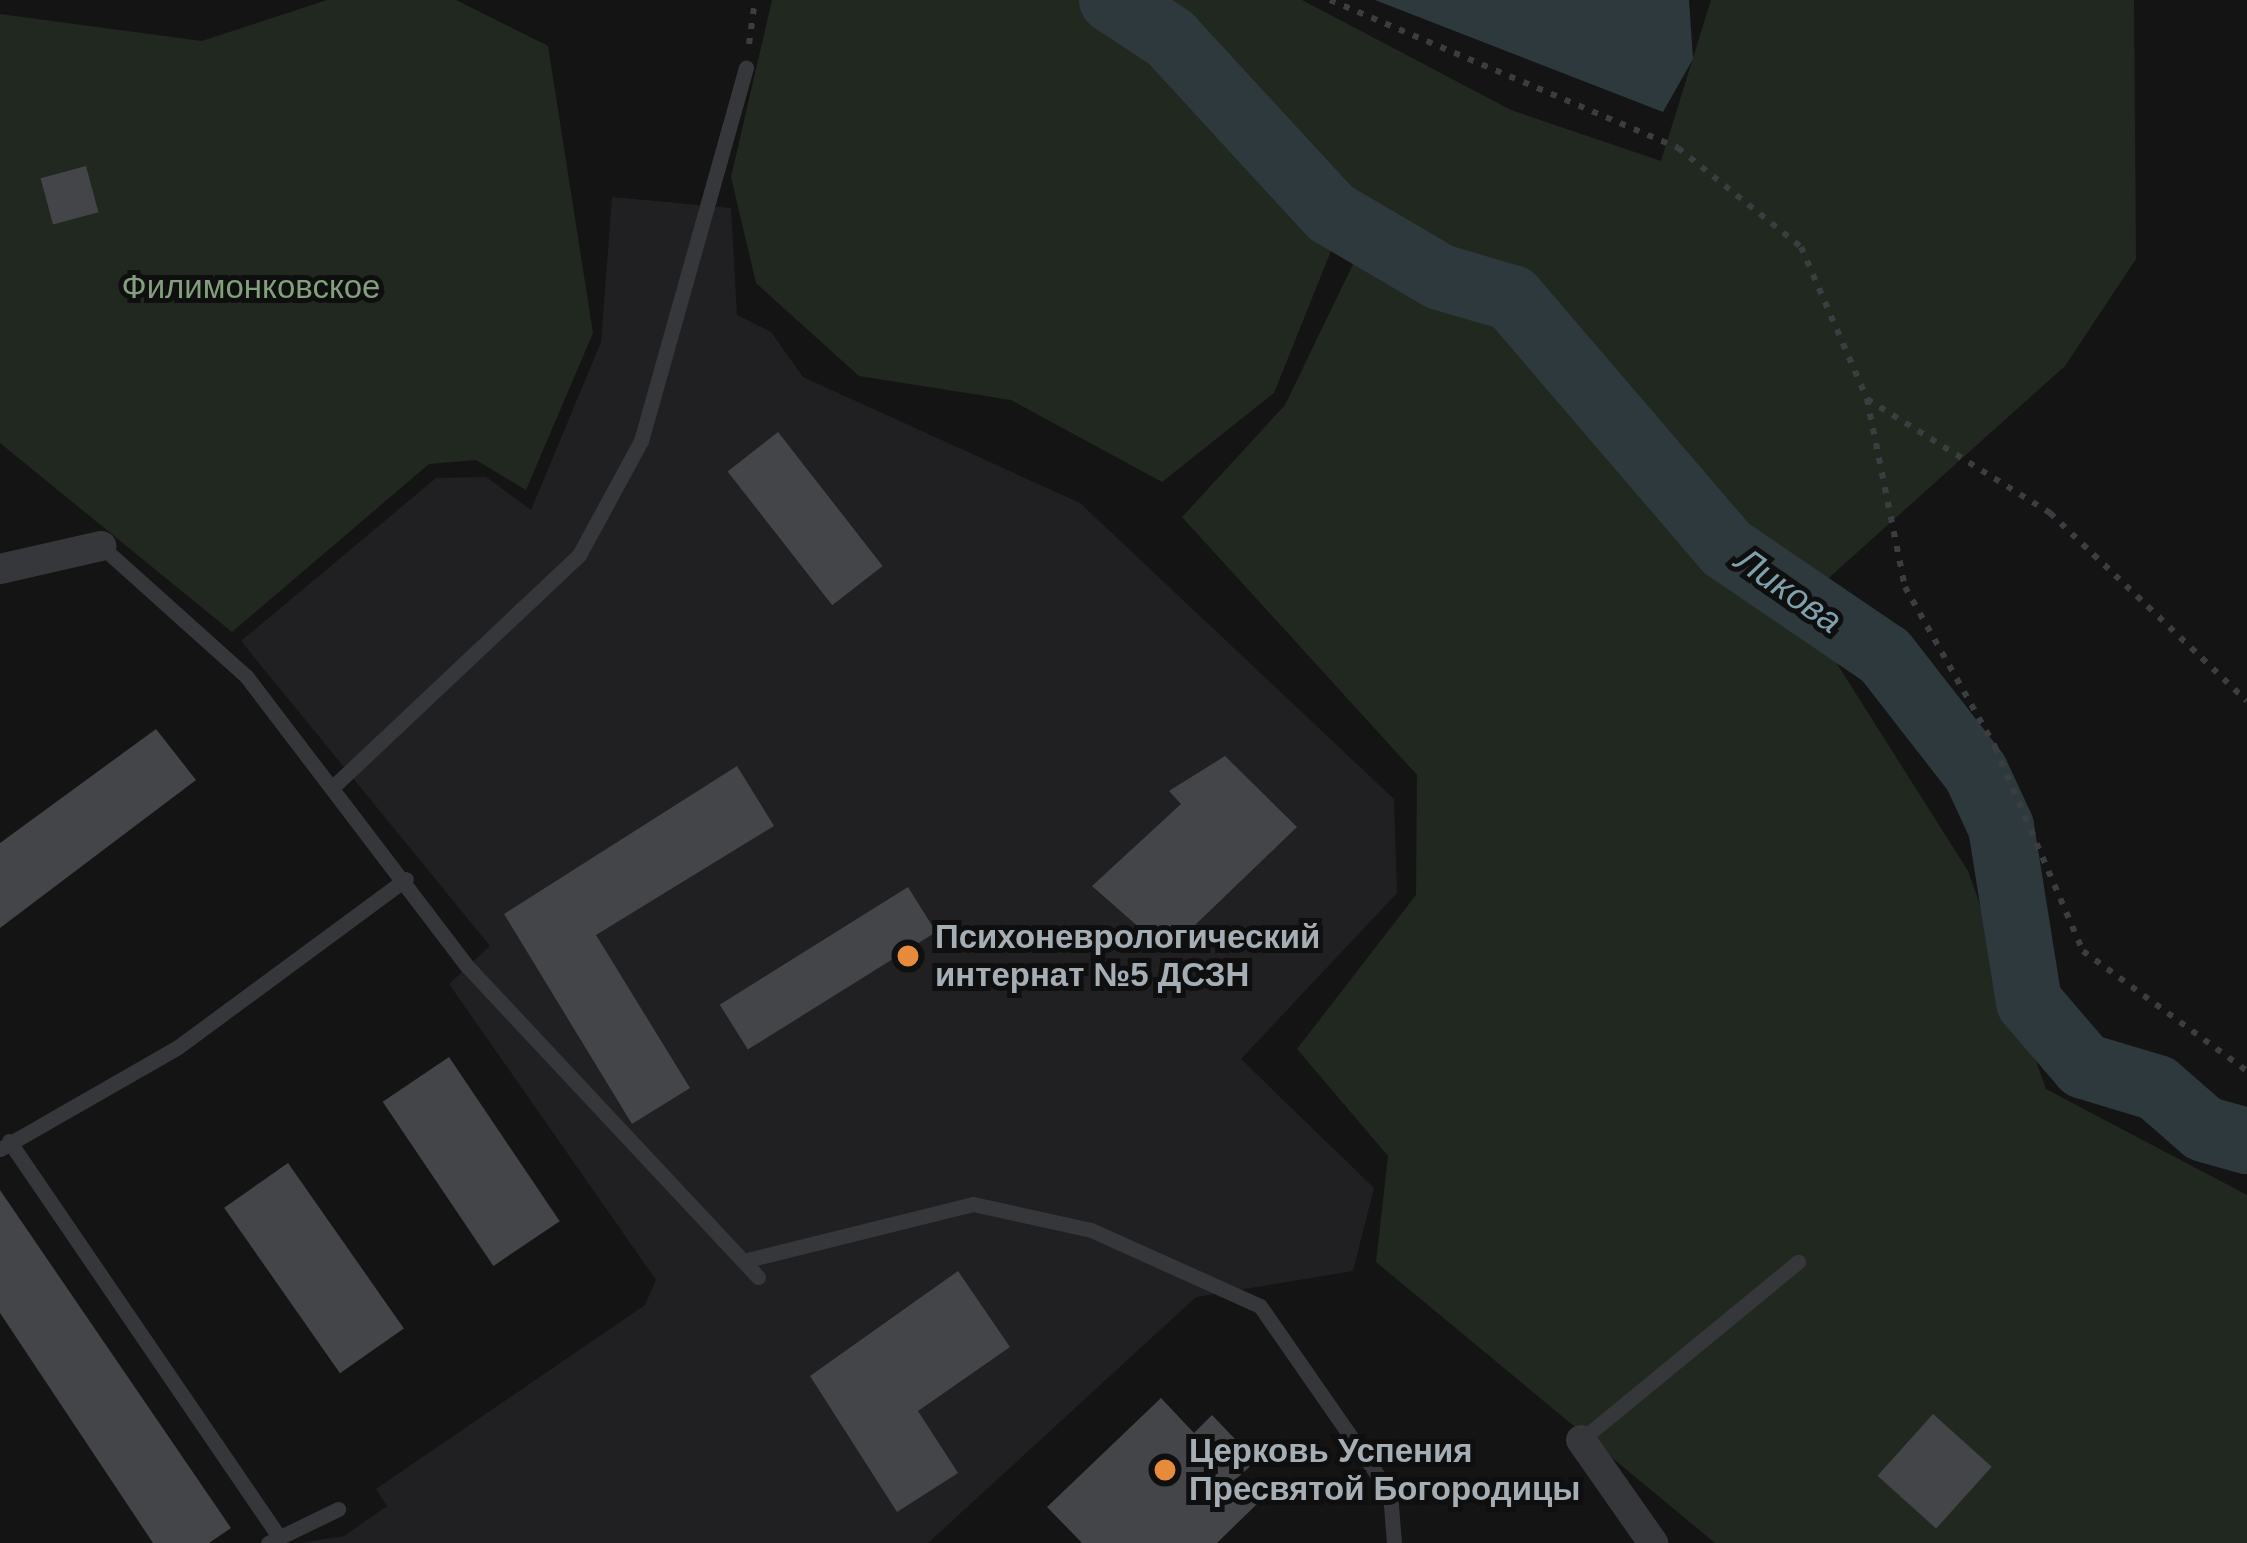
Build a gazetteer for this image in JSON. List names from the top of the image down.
{
  "water": ["Ликова"],
  "parks": ["Филимонковское"],
  "places": ["Психоневрологический интернат №5 ДСЗН", "Церковь Успения Пресвятой Богородицы"]
}
